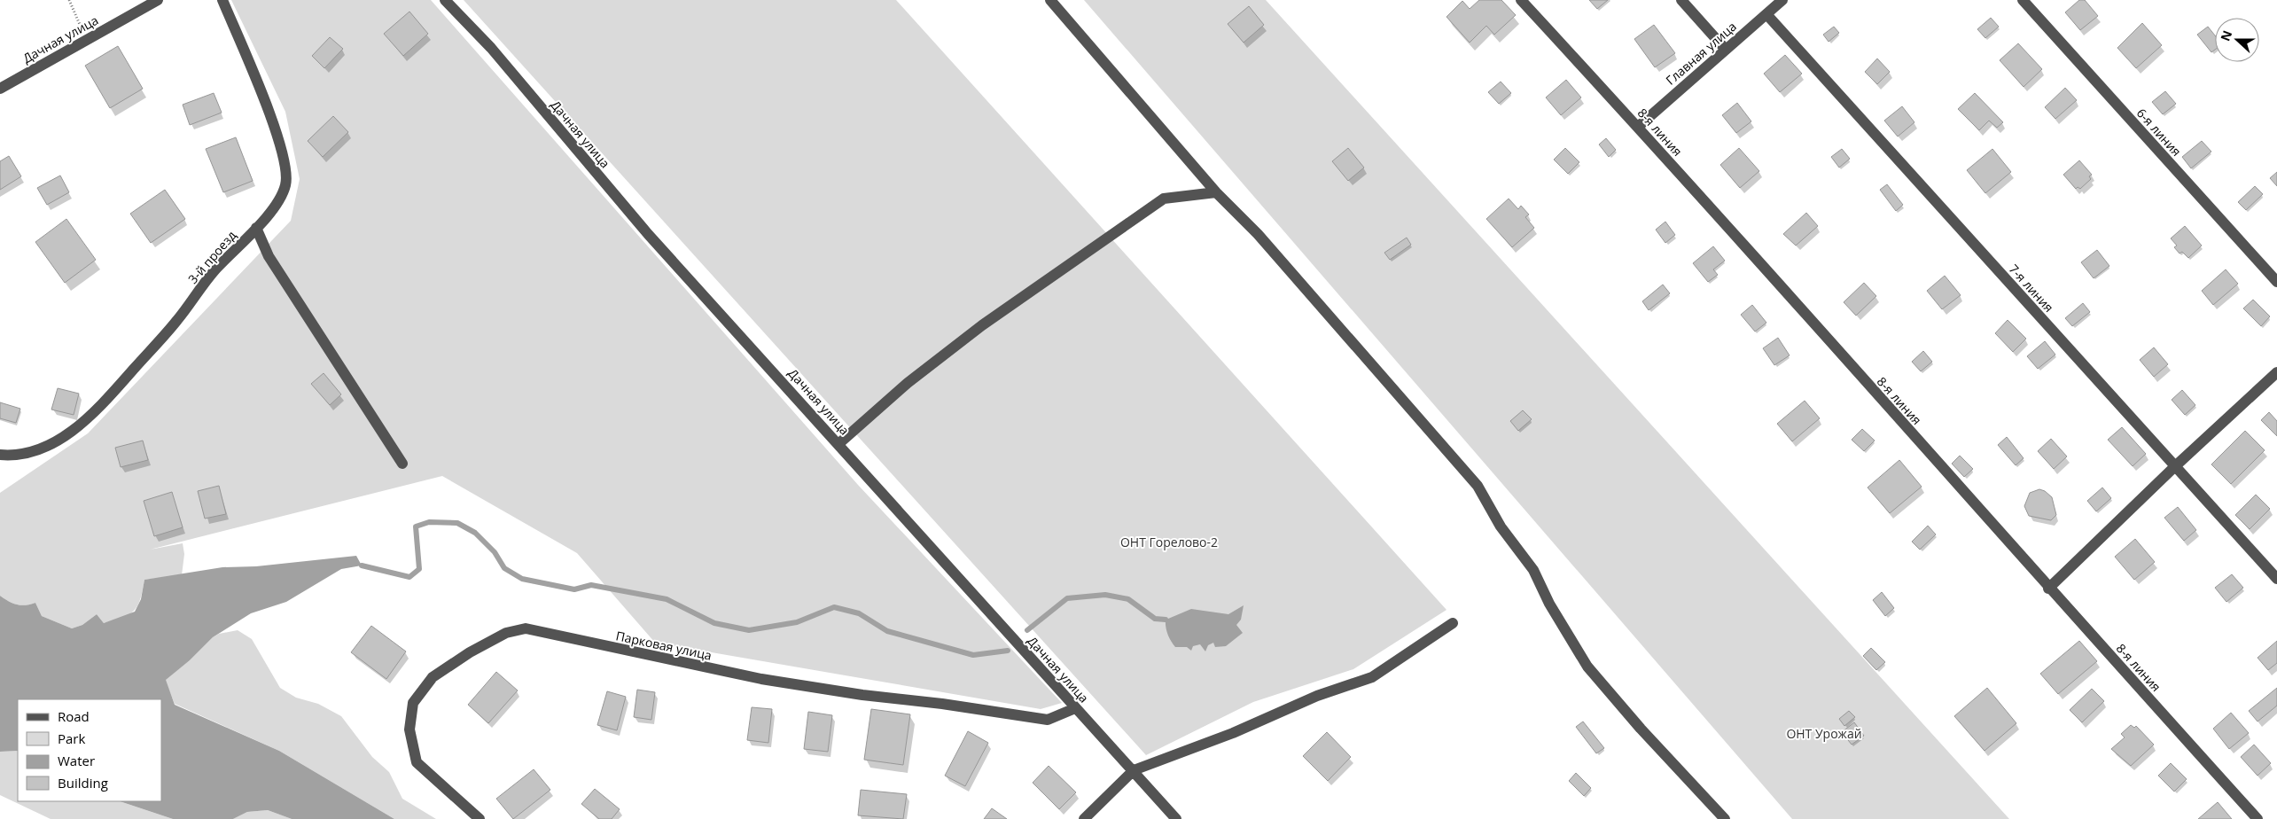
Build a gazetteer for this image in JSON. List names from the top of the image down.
{
  "streets": {
    "street": [
      "Дачная улица",
      "Главная улица",
      "8-я линия",
      "6-я линия",
      "3-й проезд",
      "7-я линия",
      "Парковая улица"
    ]
  },
  "crossings": [
    ["Дачная улица", "Парковая улица"],
    ["Главная улица", "8-я линия"],
    ["Главная улица", "7-я линия"]
  ],
  "parks": ["ОНТ Горелово-2", "ОНТ Урожай"],
  "legend": [
    "Road",
    "Park",
    "Water",
    "Building"
  ],
  "north": "left"
}
